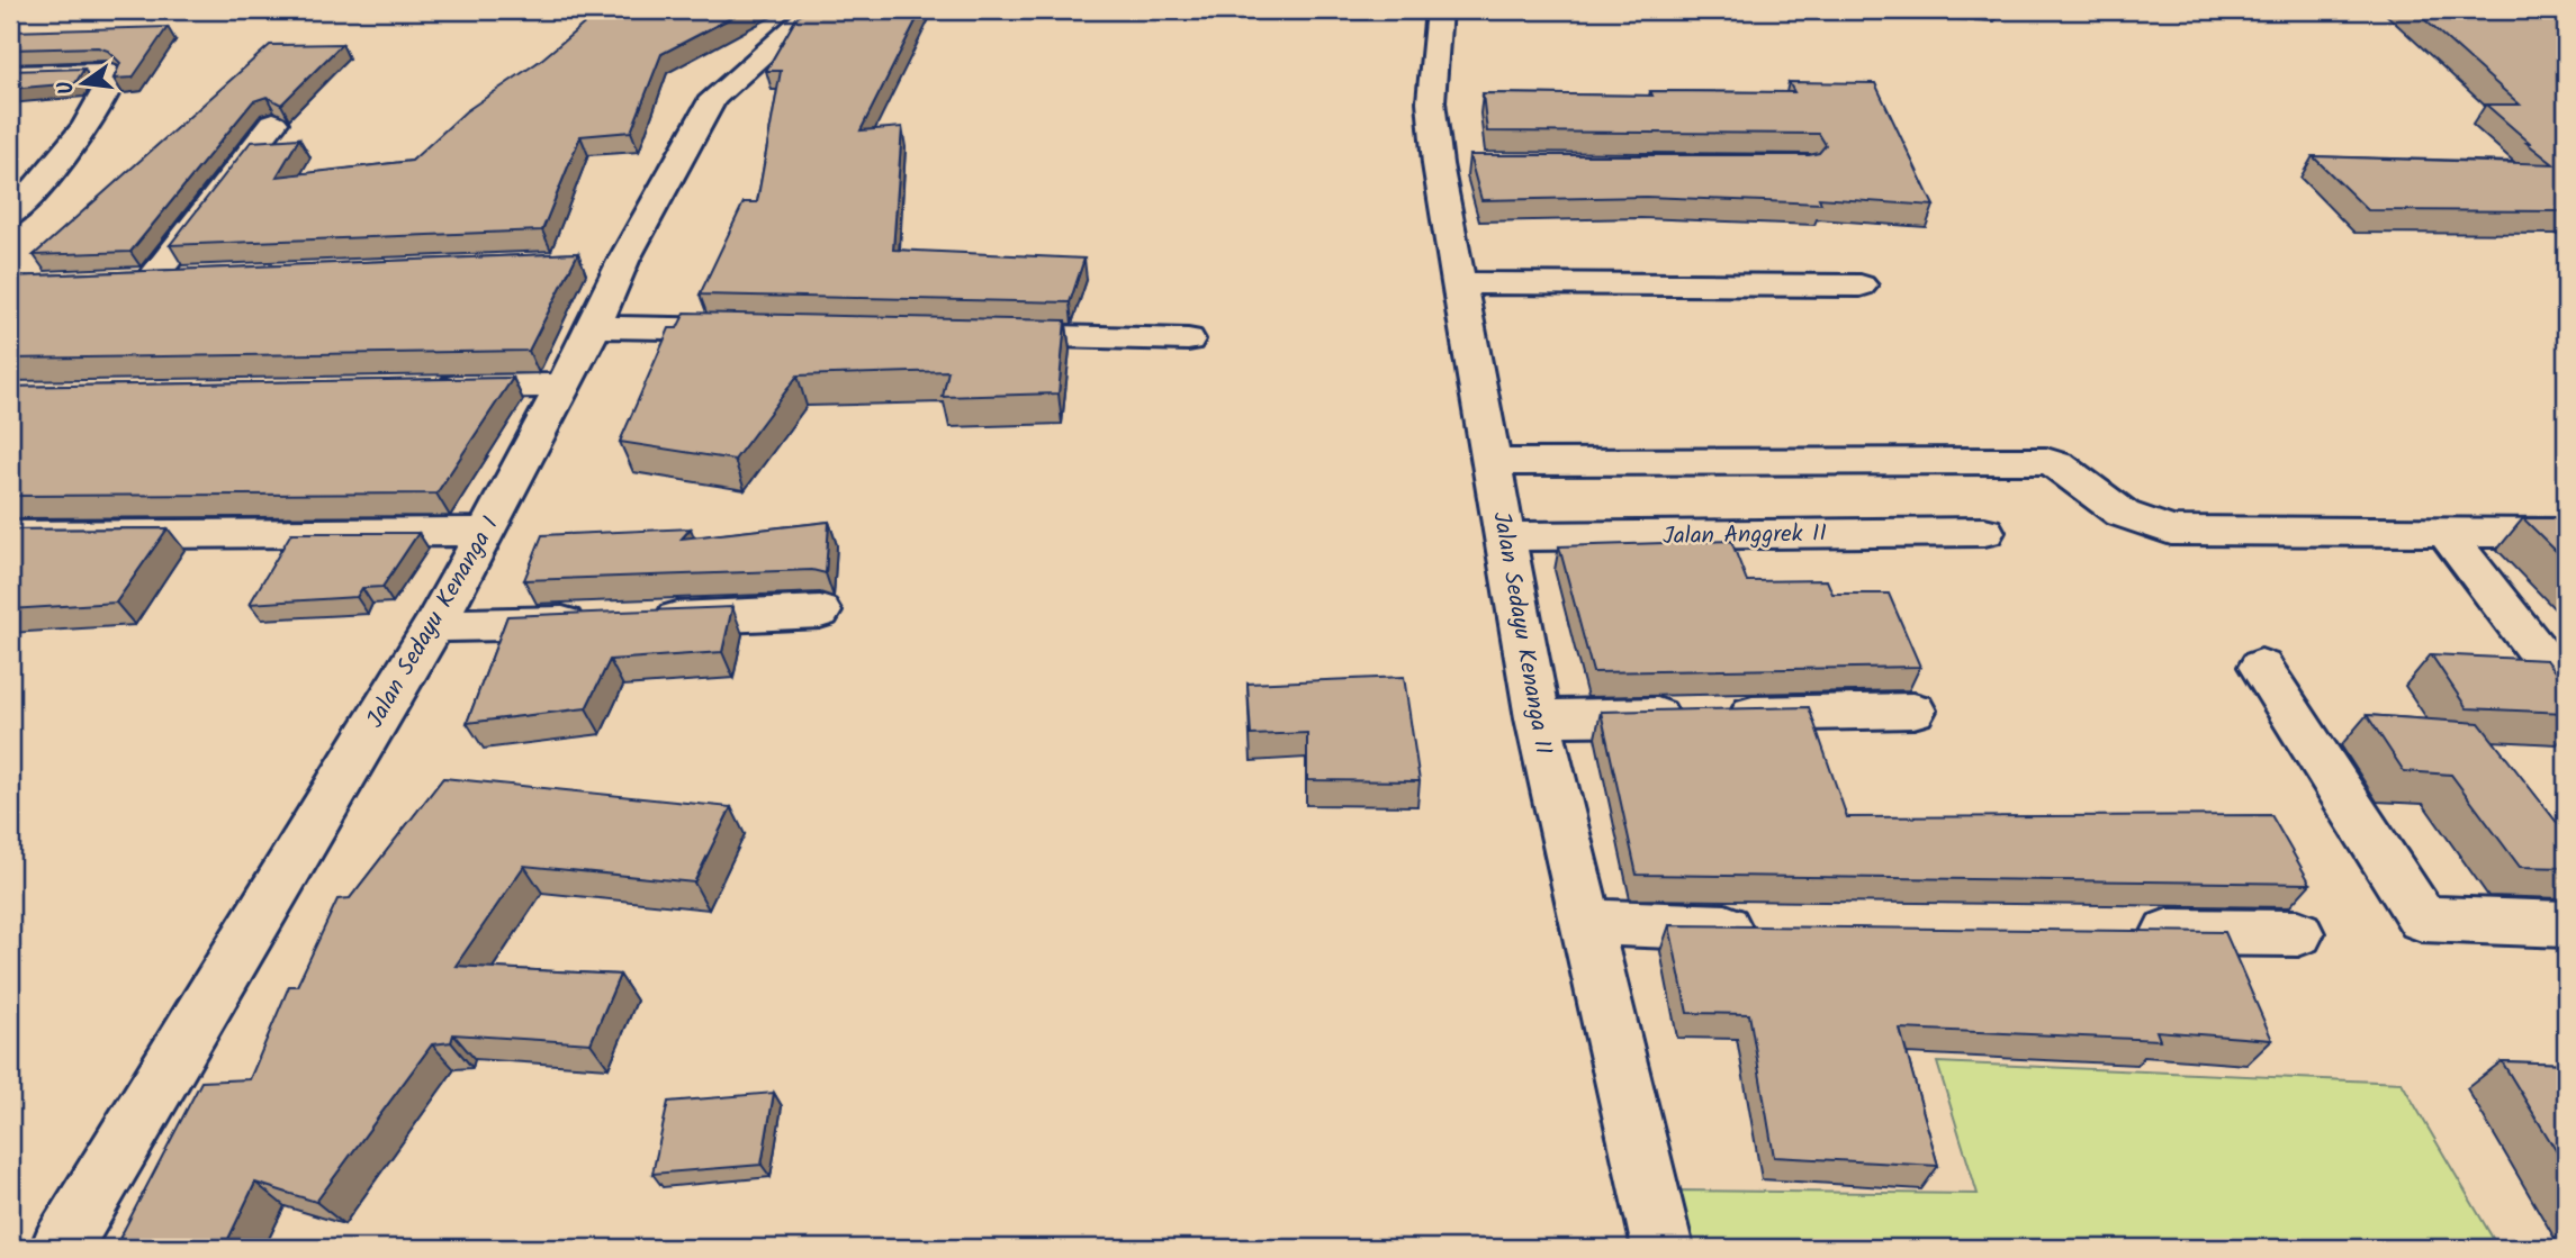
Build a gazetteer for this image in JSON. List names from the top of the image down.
{
  "streets": {
    "street": ["Jalan Anggrek II", "Jalan Sedayu Kenanga I", "Jalan Sedayu Kenanga II"]
  },
  "crossings": [
    ["Jalan Anggrek II", "Jalan Sedayu Kenanga II"]
  ],
  "north": "left"
}
